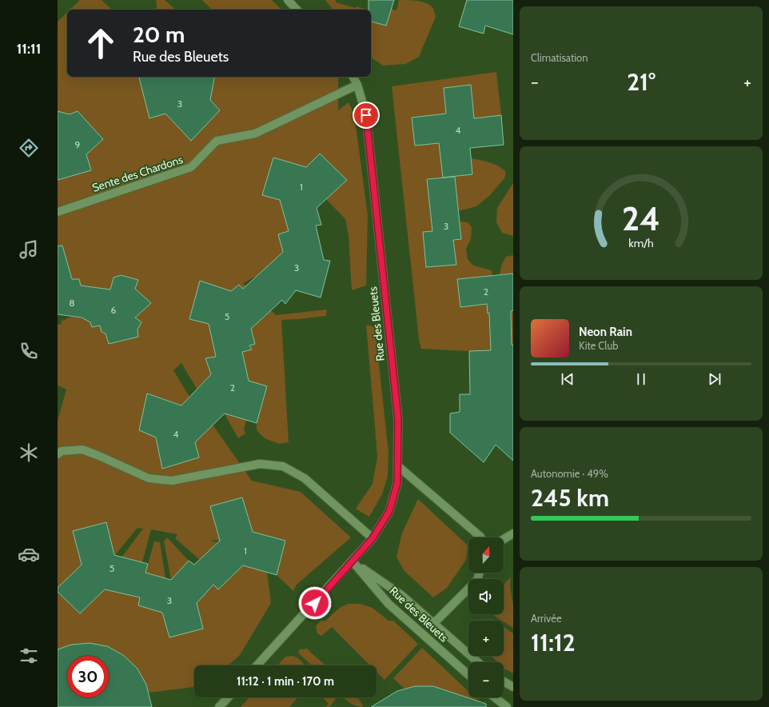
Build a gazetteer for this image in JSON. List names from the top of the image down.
{
  "streets": {
    "street": ["Sente des Chardons", "Rue des Bleuets"]
  },
  "crossings": [
    ["Sente des Chardons", "Rue des Bleuets"]
  ],
  "house_numbers": [
    "3",
    "4",
    "9",
    "1",
    "3",
    "3",
    "2",
    "8",
    "6",
    "5",
    "2",
    "4",
    "1",
    "5",
    "3"
  ],
  "north": "top",
  "page": {
    "tabs": "11:11",
    "tile": [
      "Climatisation",
      ["Autonomie · 49%", "245 km"],
      ["Arrivée", "11:12"]
    ],
    "turn": ["20 m", "Rue des Bleuets"],
    "heat": ["−", "21°", "+"],
    "song": ["Neon Rain", "Kite Club"],
    "map_buttons": ["+", "−"],
    "limit": "30",
    "trip": "11:12 · 1 min · 170 m",
    "gauge": ["24", "km/h"]
  }
}
